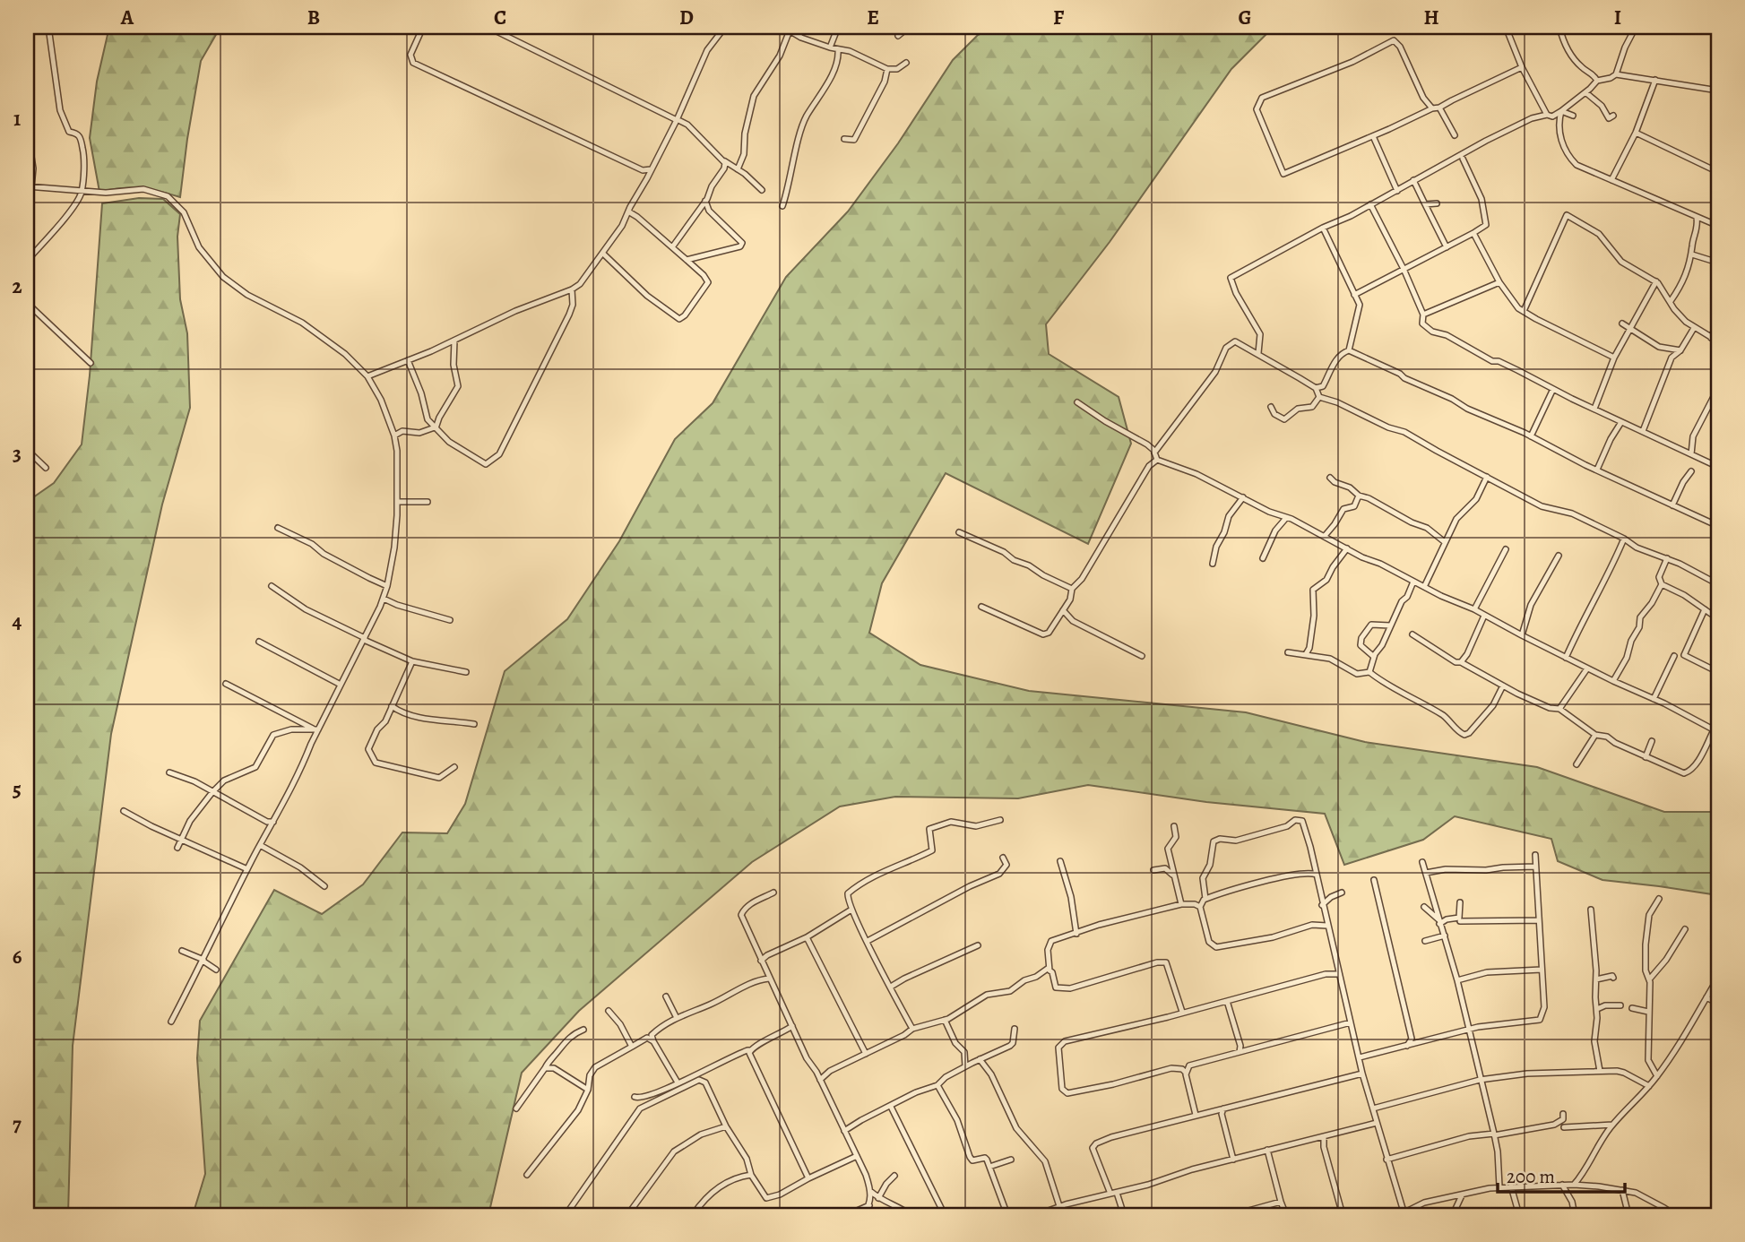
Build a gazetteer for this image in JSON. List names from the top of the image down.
{
  "scale_bar": "200 m",
  "grid": {
    "columns": [
      "A",
      "B",
      "C",
      "D",
      "E",
      "F",
      "G",
      "H",
      "I"
    ],
    "rows": [
      "1",
      "2",
      "3",
      "4",
      "5",
      "6",
      "7"
    ]
  }
}
